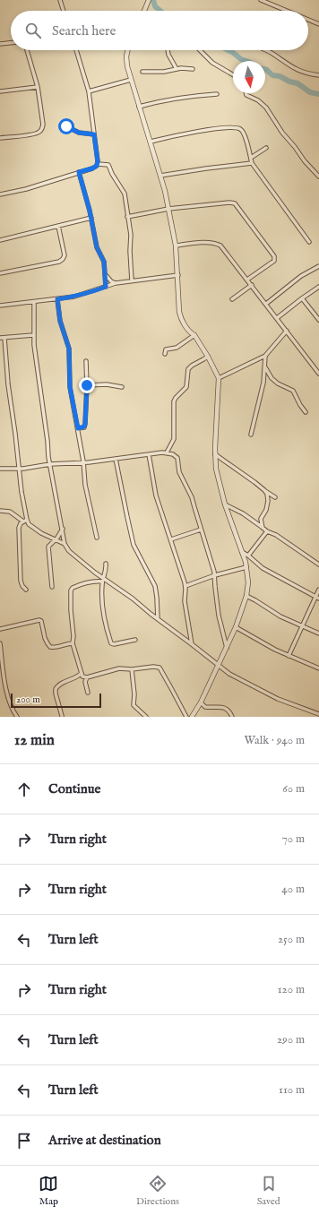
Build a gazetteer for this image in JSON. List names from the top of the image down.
{
  "scale_bar": "200 m",
  "north": "bottom",
  "page": {
    "search": "Search here",
    "scale": "200 m",
    "heading": ["12 min", "Walk · 940 m"],
    "list": [
      ["Continue", "60 m"],
      ["Turn right", "70 m"],
      ["Turn right", "40 m"],
      ["Turn left", "250 m"],
      ["Turn right", "120 m"],
      ["Turn left", "290 m"],
      ["Turn left", "110 m"],
      "Arrive at destination"
    ],
    "nav": ["Map", "Directions", "Saved"]
  }
}
